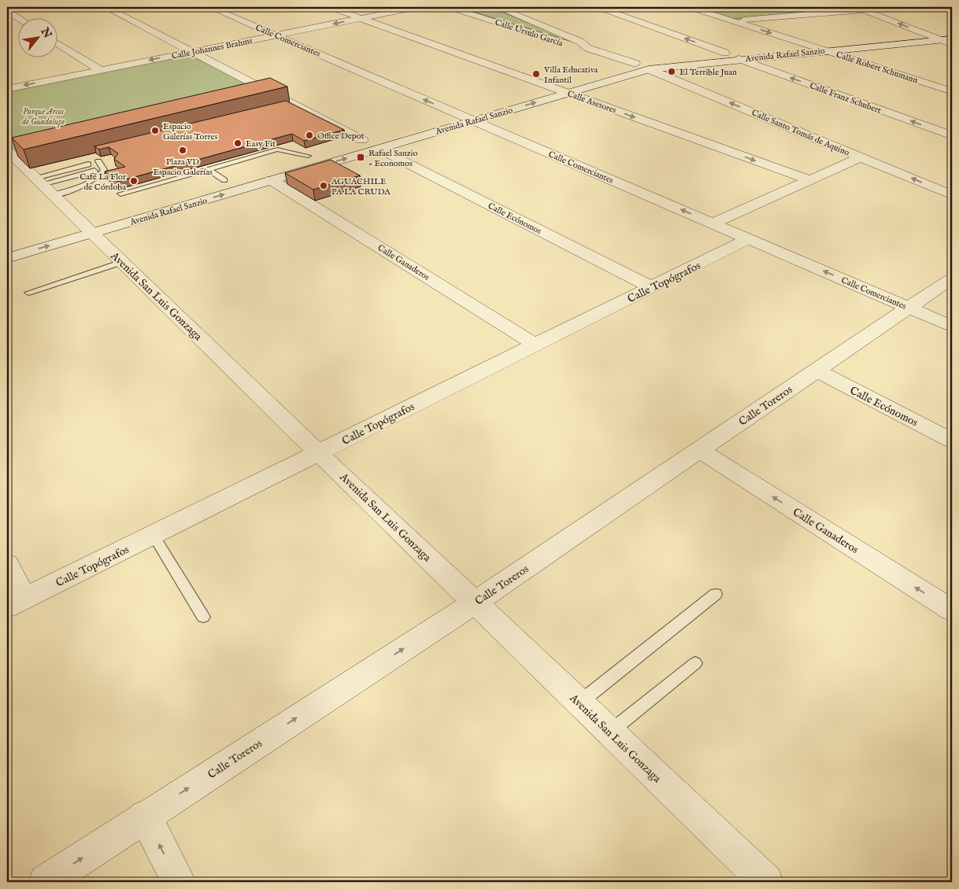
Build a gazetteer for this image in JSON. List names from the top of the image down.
{
  "streets": {
    "street": [
      "Calle Úrsulo García",
      "Calle Comerciantes",
      "Calle Johannes Brahms",
      "Avenida Rafael Sanzio",
      "Calle Robert Schumann",
      "Calle Franz Schubert",
      "Calle Asesores",
      "Calle Santo Tomás de Aquino",
      "Calle Ecónomos",
      "Calle Ganaderos",
      "Calle Topógrafos",
      "Avenida San Luis Gonzaga",
      "Calle Toreros"
    ]
  },
  "crossings": [
    ["Calle Comerciantes", "Calle Johannes Brahms"],
    ["Calle Comerciantes", "Avenida Rafael Sanzio"],
    ["Calle Comerciantes", "Calle Topógrafos"],
    ["Calle Comerciantes", "Calle Toreros"],
    ["Calle Johannes Brahms", "Calle Asesores"],
    ["Avenida Rafael Sanzio", "Calle Robert Schumann"],
    ["Avenida Rafael Sanzio", "Calle Franz Schubert"],
    ["Avenida Rafael Sanzio", "Calle Asesores"],
    ["Avenida Rafael Sanzio", "Calle Santo Tomás de Aquino"],
    ["Avenida Rafael Sanzio", "Calle Ecónomos"],
    ["Avenida Rafael Sanzio", "Calle Ganaderos"],
    ["Avenida Rafael Sanzio", "Avenida San Luis Gonzaga"],
    ["Calle Ecónomos", "Calle Topógrafos"],
    ["Calle Ecónomos", "Calle Toreros"],
    ["Calle Ganaderos", "Calle Topógrafos"],
    ["Calle Ganaderos", "Calle Toreros"],
    ["Calle Topógrafos", "Avenida San Luis Gonzaga"],
    ["Avenida San Luis Gonzaga", "Calle Toreros"]
  ],
  "one_way": ["Calle Johannes Brahms", "Calle Ganaderos", "Calle Toreros"],
  "parks": ["Parque Arcos de Guadalupe"],
  "places": {
    "other": [
      "El Terrible Juan",
      "Villa Educativa Infantil",
      "Espacio Galerías Torres",
      "Office Depot",
      "Easy Fit",
      "Plaza VD Espacio Galerías",
      "Café La Flor de Córdoba",
      "AGUACHILE PA LA CRUDA"
    ],
    "transit": ["Rafael Sanzio - Economos"]
  },
  "north": "top right"
}
